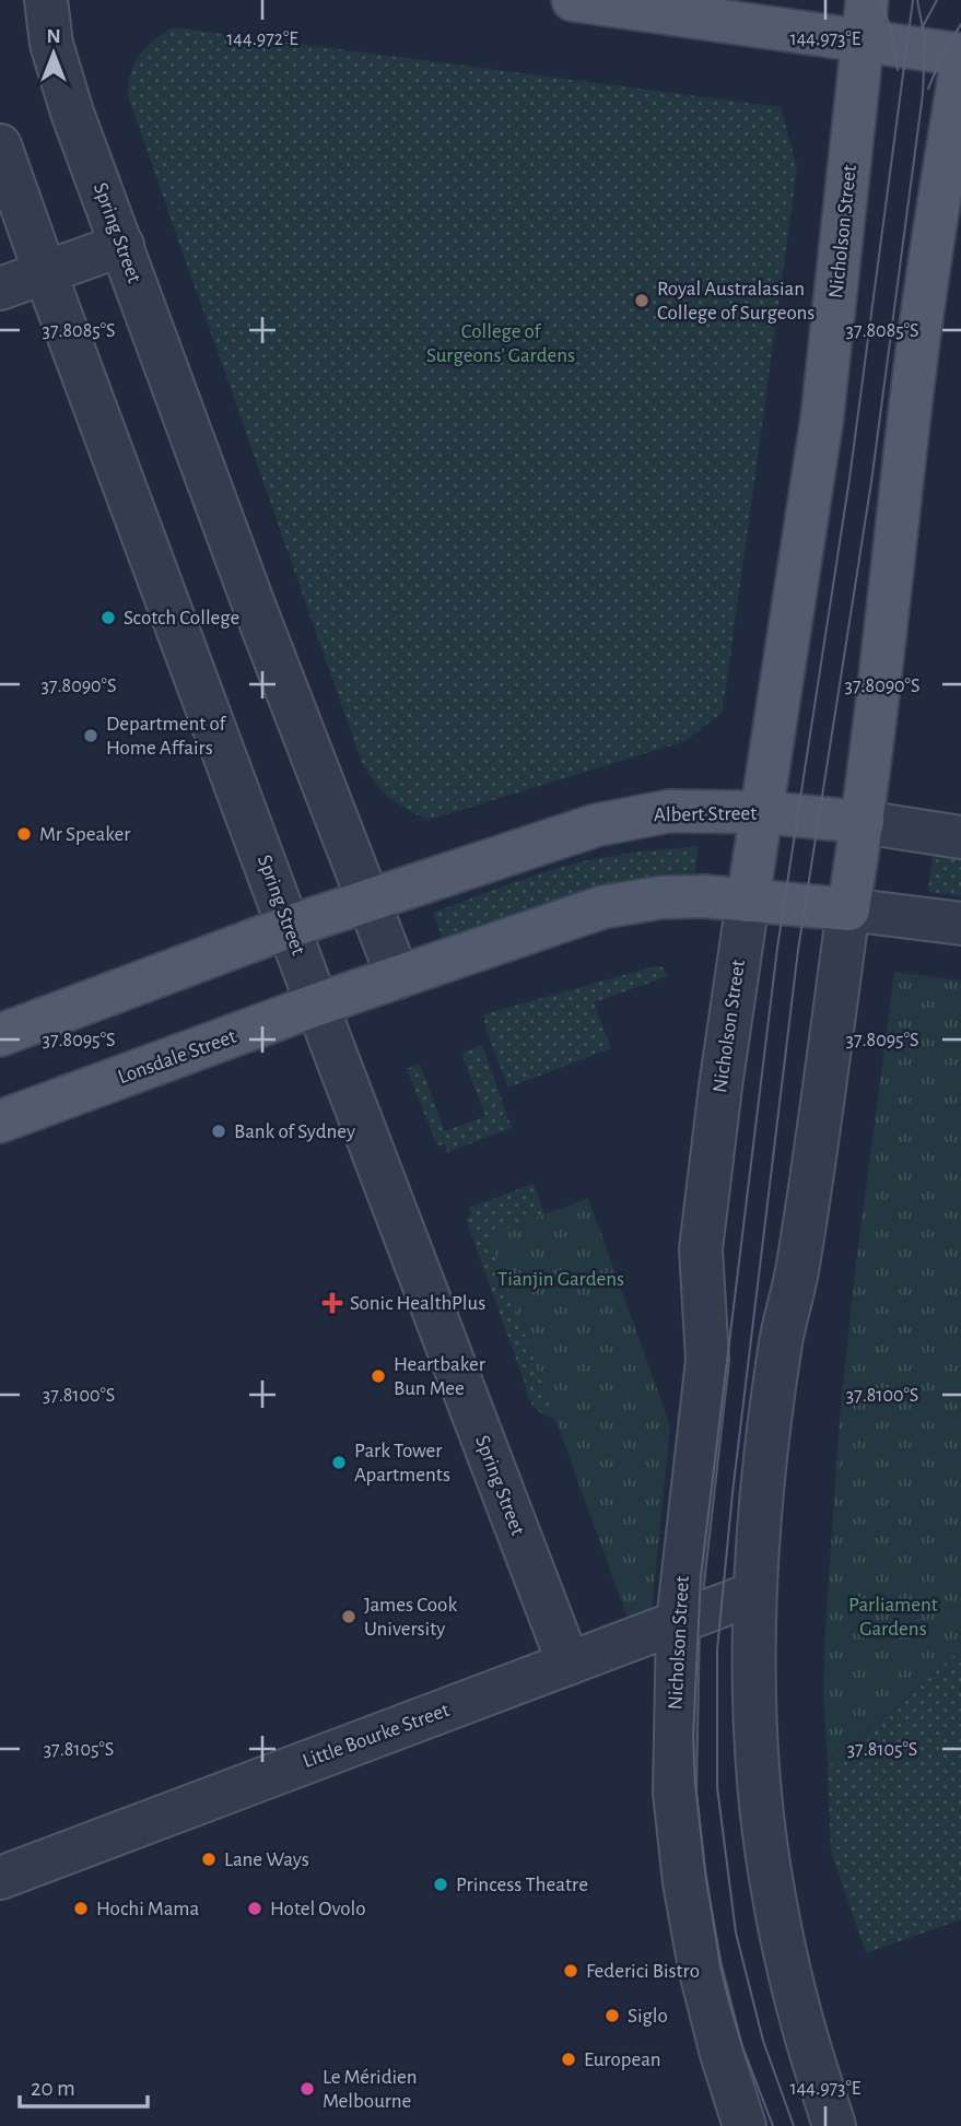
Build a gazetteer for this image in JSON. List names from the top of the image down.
{
  "streets": {
    "main road": ["Nicholson Street", "Albert Street", "Lonsdale Street"],
    "street": ["Spring Street", "Little Bourke Street"]
  },
  "crossings": [
    ["Nicholson Street", "Albert Street"],
    ["Nicholson Street", "Little Bourke Street"],
    ["Spring Street", "Albert Street"],
    ["Spring Street", "Lonsdale Street"],
    ["Spring Street", "Little Bourke Street"]
  ],
  "parks": ["College of Surgeons' Gardens", "Tianjin Gardens", "Parliament Gardens"],
  "places": {
    "other": [
      "Royal Australasian College of Surgeons",
      "Scotch College",
      "Department of Home Affairs",
      "Mr Speaker",
      "Bank of Sydney",
      "Heartbaker Bun Mee",
      "Park Tower Apartments",
      "James Cook University",
      "Lane Ways",
      "Princess Theatre",
      "Hochi Mama",
      "Hotel Ovolo",
      "Federici Bistro",
      "Siglo",
      "European",
      "Le Méridien Melbourne"
    ],
    "health": ["Sonic HealthPlus"]
  },
  "scale_bar": "20 m",
  "north": "top",
  "coordinates": [
    "144.972°E",
    "144.973°E",
    "37.8085°S",
    "37.8090°S",
    "37.8095°S",
    "37.8100°S",
    "37.8105°S"
  ]
}
